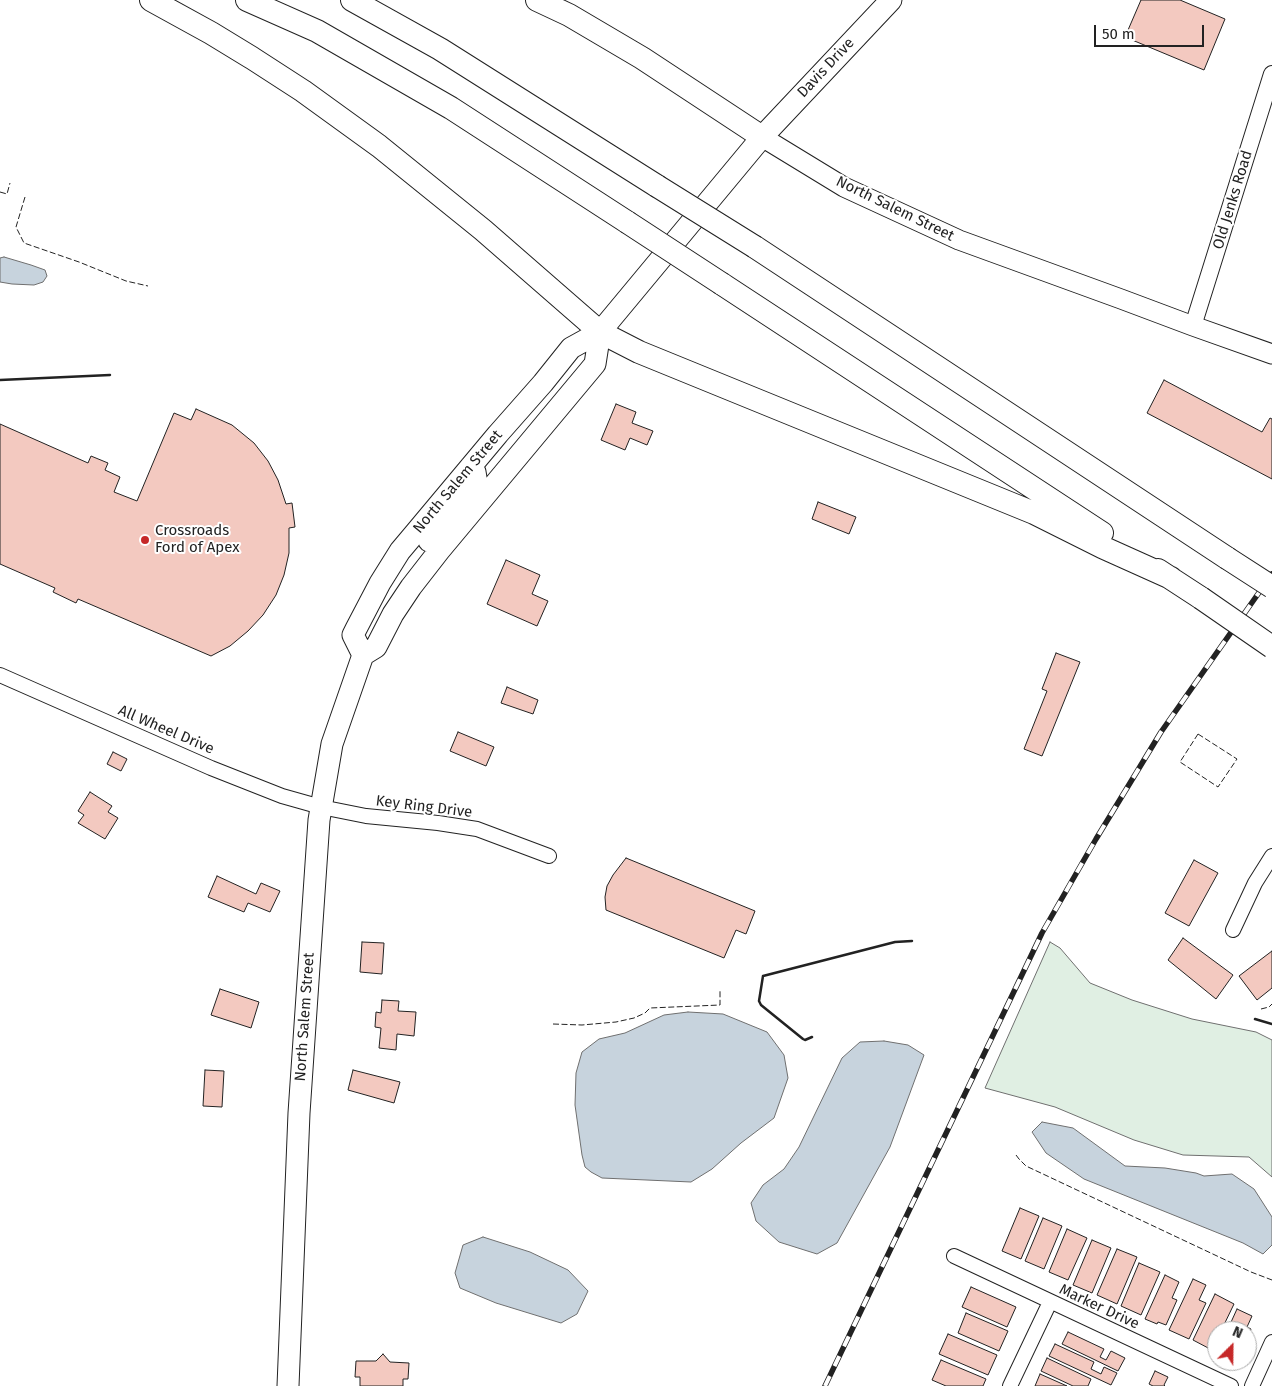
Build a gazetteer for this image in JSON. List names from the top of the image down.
{
  "streets": {
    "main road": ["Davis Drive", "North Salem Street"],
    "street": [
      "Old Jenks Road",
      "All Wheel Drive",
      "Key Ring Drive",
      "Marker Drive"
    ]
  },
  "crossings": [
    ["Davis Drive", "North Salem Street"],
    ["Old Jenks Road", "North Salem Street"],
    ["North Salem Street", "All Wheel Drive"],
    ["North Salem Street", "Key Ring Drive"],
    ["All Wheel Drive", "Key Ring Drive"]
  ],
  "places": ["Crossroads Ford of Apex"],
  "scale_bar": "50 m",
  "north": "top right"
}
